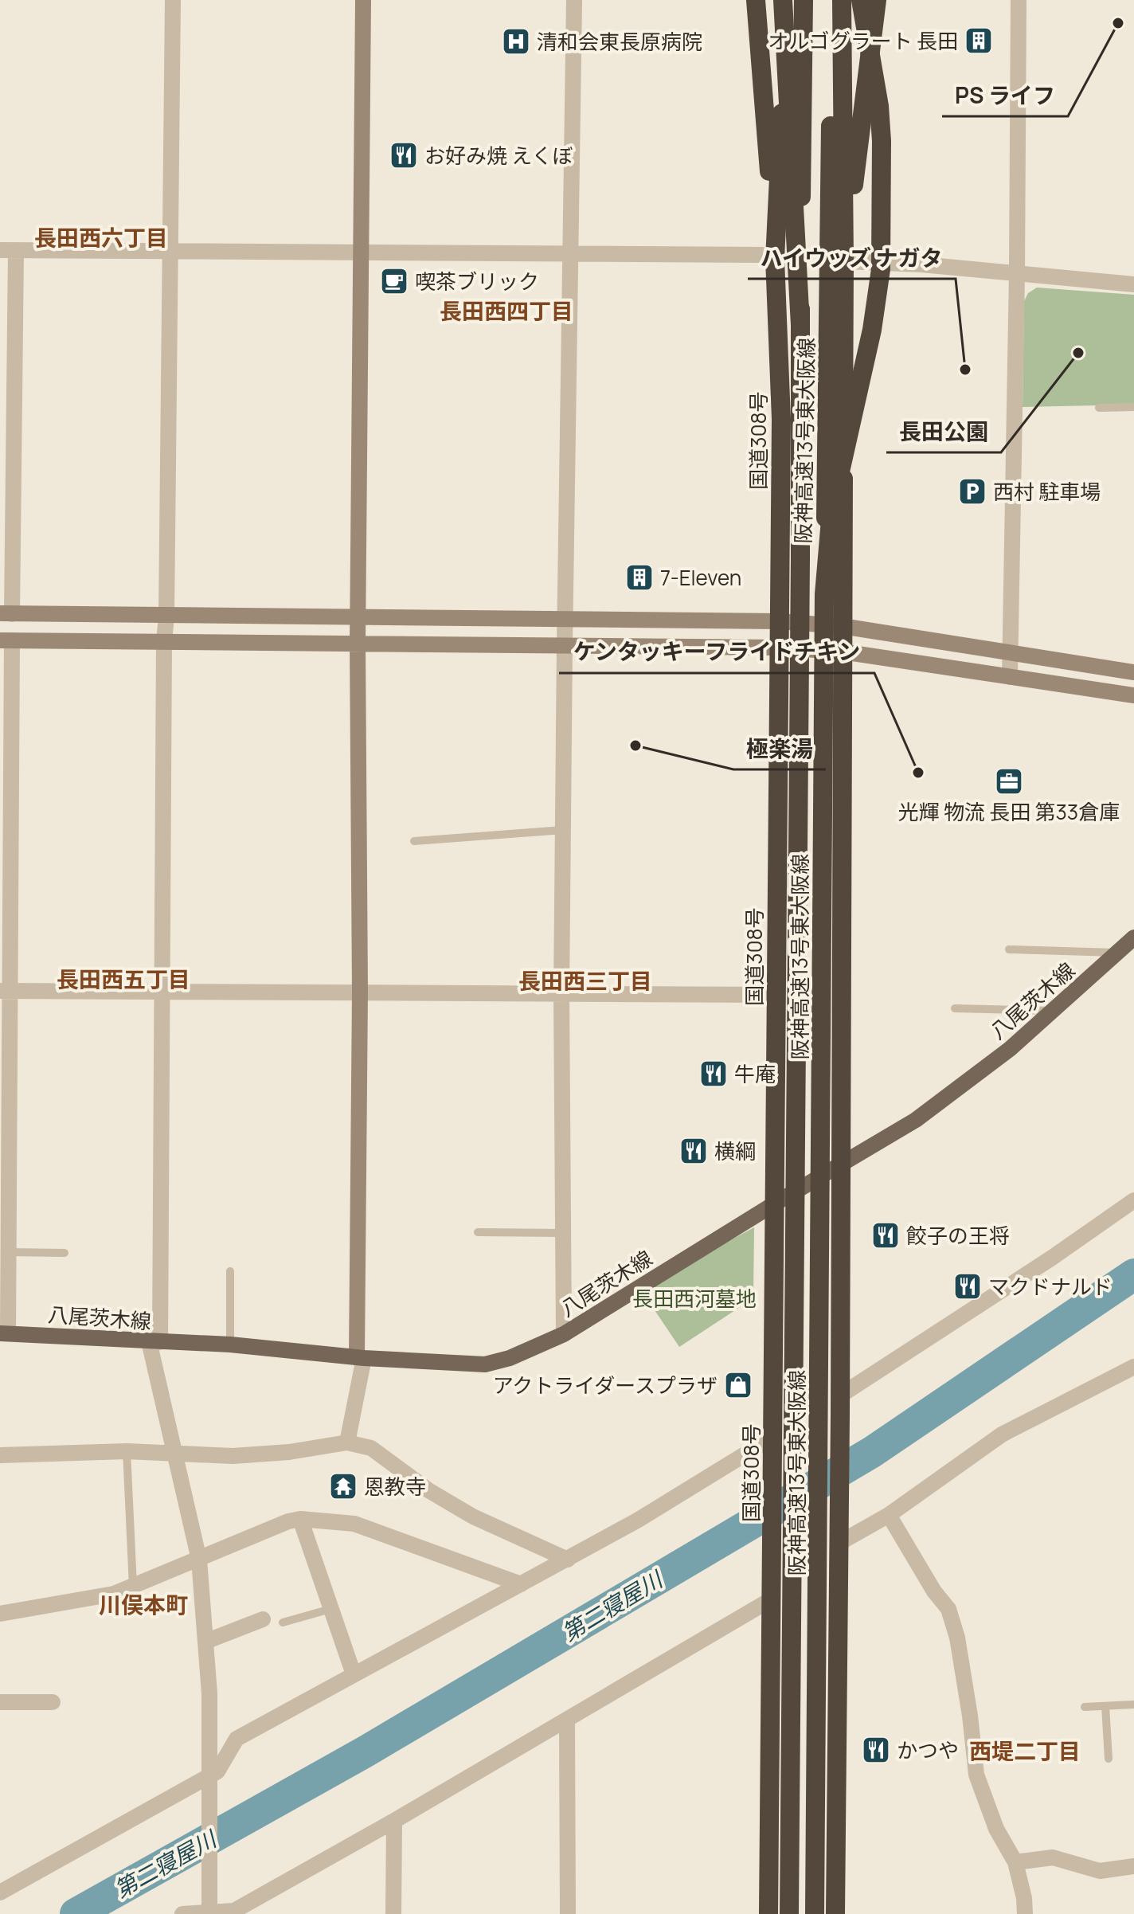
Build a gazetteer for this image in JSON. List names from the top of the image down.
{
  "streets": {
    "highway": ["国道308号", "阪神高速13号東大阪線"],
    "main road": ["八尾茨木線"]
  },
  "crossings": [
    ["国道308号", "八尾茨木線"]
  ],
  "districts": [
    "長田西六丁目",
    "長田西四丁目",
    "長田西五丁目",
    "長田西三丁目",
    "川俣本町",
    "西堤二丁目"
  ],
  "water": ["第二寝屋川"],
  "parks": ["長田西河墓地"],
  "places": {
    "other": [
      "PS ライフ",
      "長田公園",
      "ハイウッズ ナガタ",
      "極楽湯",
      "ケンタッキーフライドチキン"
    ],
    "building": ["オルゴグラート 長田", "7-Eleven"],
    "hospital": ["清和会東長原病院"],
    "restaurant": [
      "お好み焼 えくぼ",
      "牛庵",
      "横綱",
      "餃子の王将",
      "マクドナルド",
      "かつや"
    ],
    "cafe": ["喫茶ブリック"],
    "parking": ["西村 駐車場"],
    "office": ["光輝 物流 長田 第33倉庫"],
    "shop": ["アクトライダースプラザ"],
    "temple": ["恩教寺"]
  }
}
